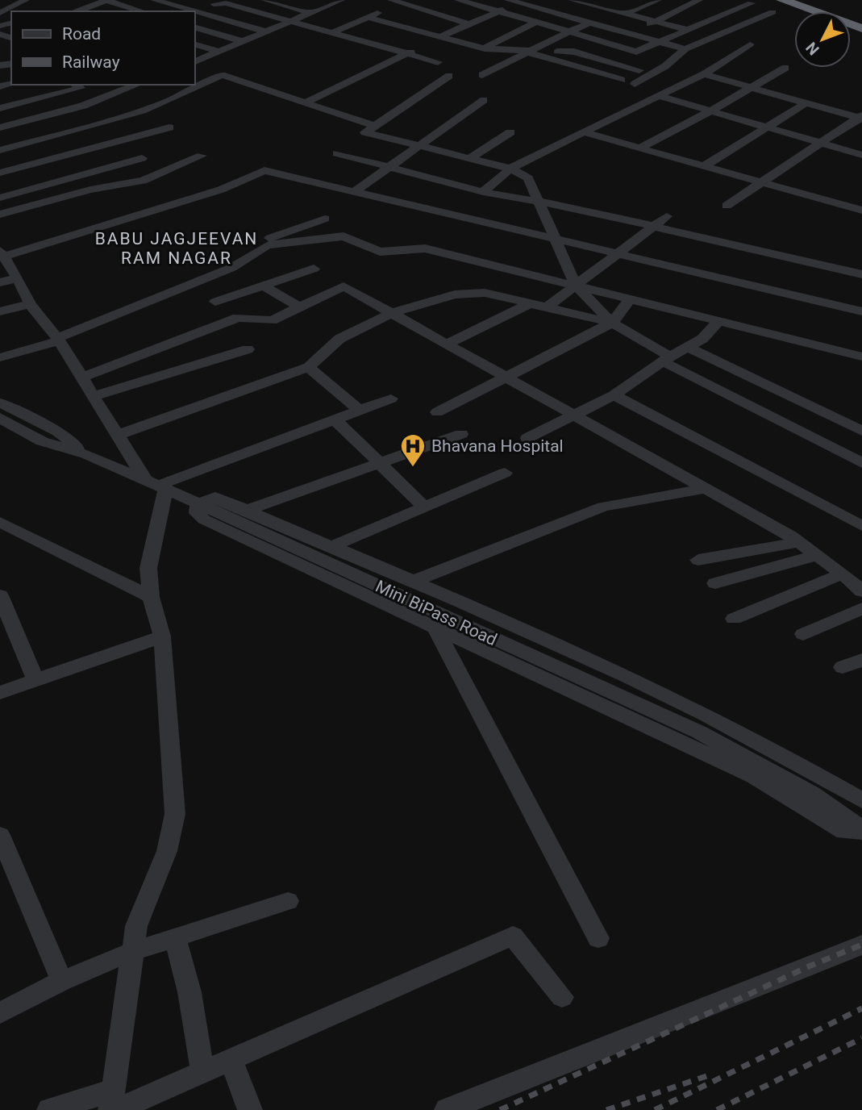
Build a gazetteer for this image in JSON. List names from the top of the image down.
{
  "streets": {
    "street": ["Mini BiPass Road"]
  },
  "districts": ["BABU JAGJEEVAN RAM NAGAR"],
  "places": {
    "hospital": ["Bhavana Hospital"]
  },
  "legend": ["Road", "Railway"],
  "north": "bottom left"
}
